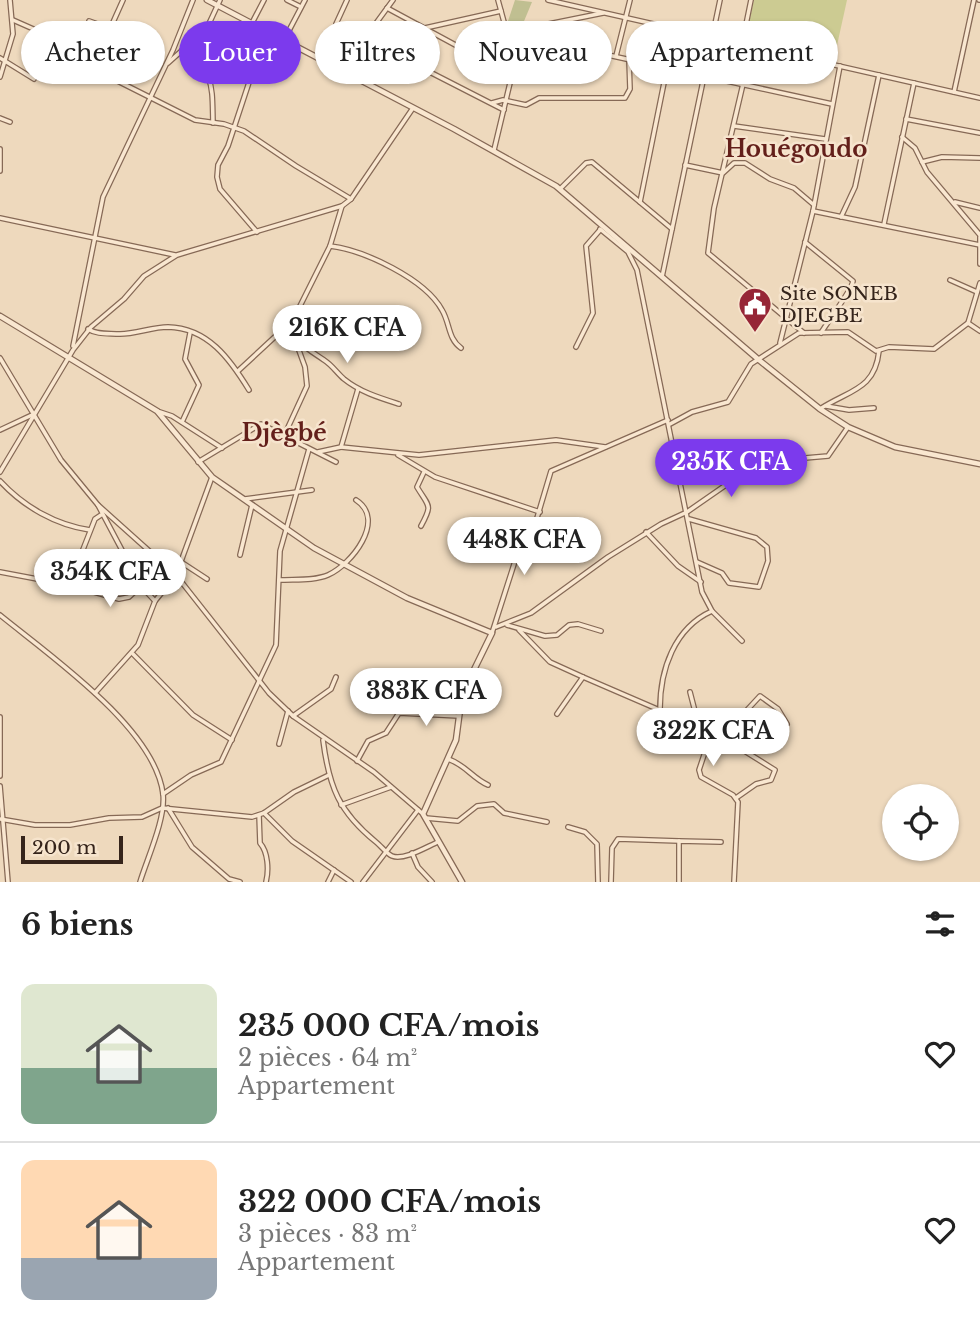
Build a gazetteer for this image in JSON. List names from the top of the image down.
{
  "districts": ["Houégoudo", "Djègbé"],
  "places": {
    "public building": ["Site SONEB DJEGBE"]
  },
  "scale_bar": "200 m",
  "page": {
    "chip": [
      "Acheter",
      "Louer",
      "Filtres",
      "Nouveau",
      "Appartement"
    ],
    "price": [
      "216K CFA",
      "235K CFA",
      "448K CFA",
      "354K CFA",
      "383K CFA",
      "322K CFA"
    ],
    "scale": "200 m",
    "heading": "6 biens",
    "list": [
      {
        "name": "235 000 CFA/mois",
        "note": "2 pièces · 64 m² · Appartement"
      },
      {
        "name": "322 000 CFA/mois",
        "note": "3 pièces · 83 m² · Appartement"
      }
    ]
  }
}
